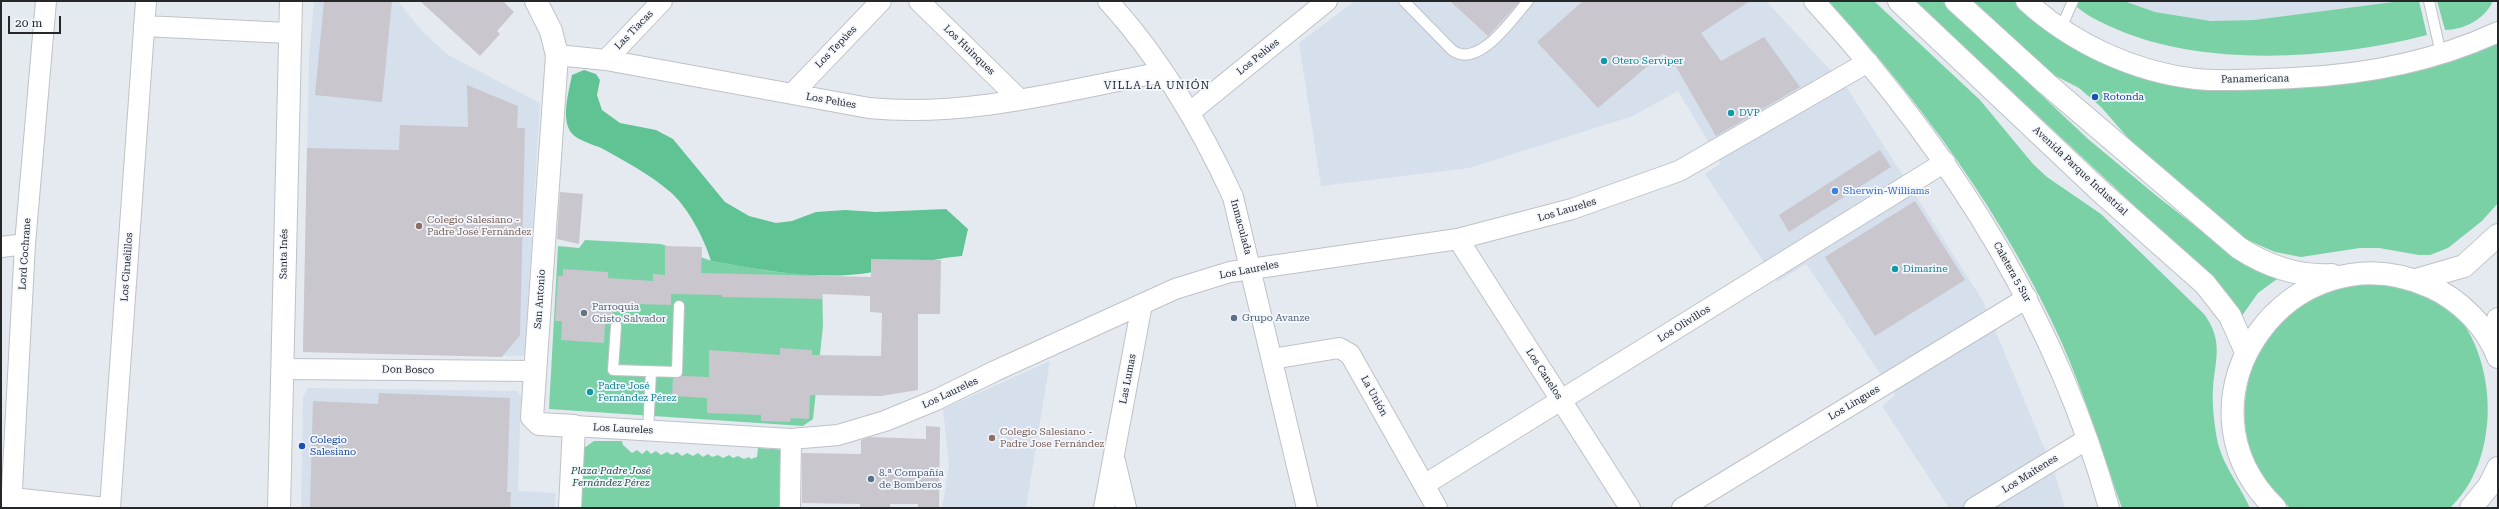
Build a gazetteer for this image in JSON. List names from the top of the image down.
{
  "streets": {
    "main road": ["Avenida Parque Industrial", "Santa Inés", "San Antonio"],
    "street": [
      "Las Tiacas",
      "Los Tepúes",
      "Los Huinques",
      "Los Pelúes",
      "Panamericana",
      "Los Laureles",
      "Inmaculada",
      "Lord Cochrane",
      "Los Ciruelillos",
      "Caletera 5 Sur",
      "Los Olivillos",
      "Don Bosco",
      "Los Canelos",
      "Las Lumas",
      "La Unión",
      "Los Lingues",
      "Los Maitenes"
    ]
  },
  "crossings": [
    ["Las Tiacas", "Los Pelúes"],
    ["Los Tepúes", "Los Pelúes"],
    ["Los Huinques", "Los Pelúes"],
    ["Los Pelúes", "Inmaculada"],
    ["Los Pelúes", "San Antonio"],
    ["Los Laureles", "Inmaculada"],
    ["Los Laureles", "Caletera 5 Sur"],
    ["Los Laureles", "San Antonio"],
    ["Los Laureles", "Los Canelos"],
    ["Los Laureles", "Las Lumas"],
    ["Inmaculada", "La Unión"],
    ["Santa Inés", "Don Bosco"],
    ["Caletera 5 Sur", "Los Olivillos"],
    ["Caletera 5 Sur", "Los Lingues"],
    ["Caletera 5 Sur", "Los Maitenes"],
    ["San Antonio", "Don Bosco"],
    ["Los Olivillos", "Los Canelos"],
    ["Los Olivillos", "La Unión"]
  ],
  "districts": ["VILLA LA UNIÓN"],
  "parks": ["Plaza Padre José Fernández Pérez"],
  "places": [
    "Otero Serviper",
    "Rotonda",
    "DVP",
    "Sherwin-Williams",
    "Colegio Salesiano - Padre José Fernández",
    "Dimarine",
    "Parroquia Cristo Salvador",
    "Grupo Avanze",
    "Padre José Fernández Pérez",
    "Colegio Salesiano - Padre Jose Fernández",
    "Colegio Salesiano",
    "8.ª Compañía de Bomberos"
  ],
  "scale_bar": "20 m"
}
